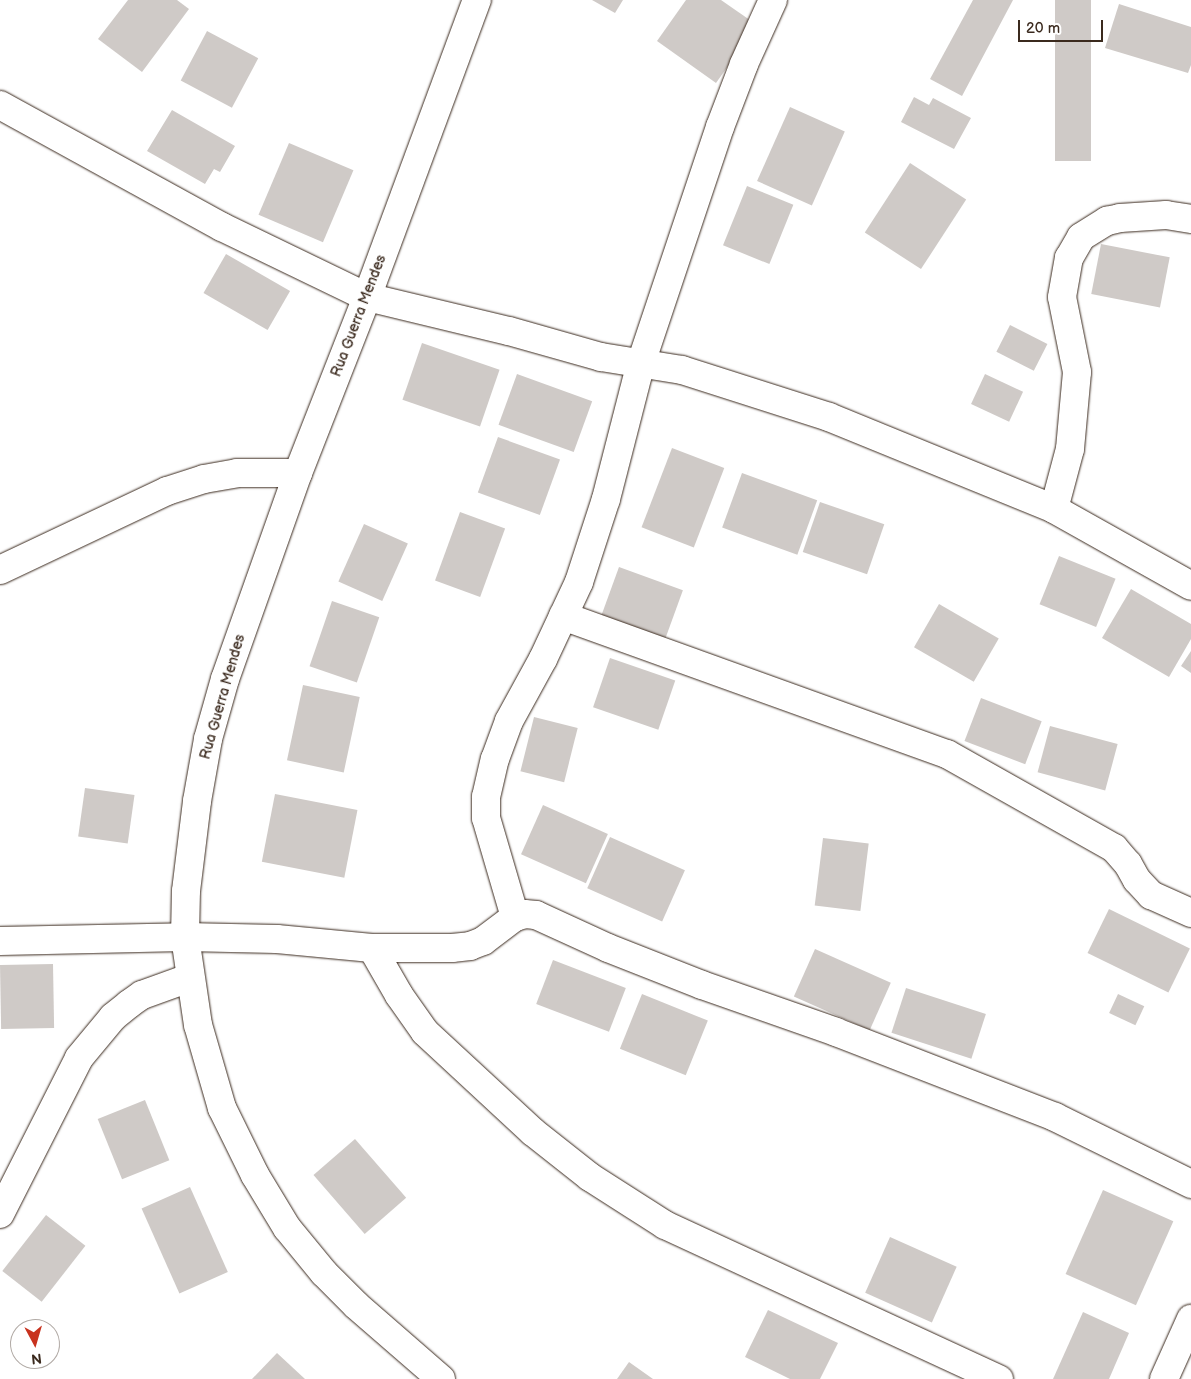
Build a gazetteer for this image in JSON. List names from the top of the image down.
{
  "streets": {
    "street": ["Rua Guerra Mendes"]
  },
  "scale_bar": "20 m",
  "north": "bottom"
}
